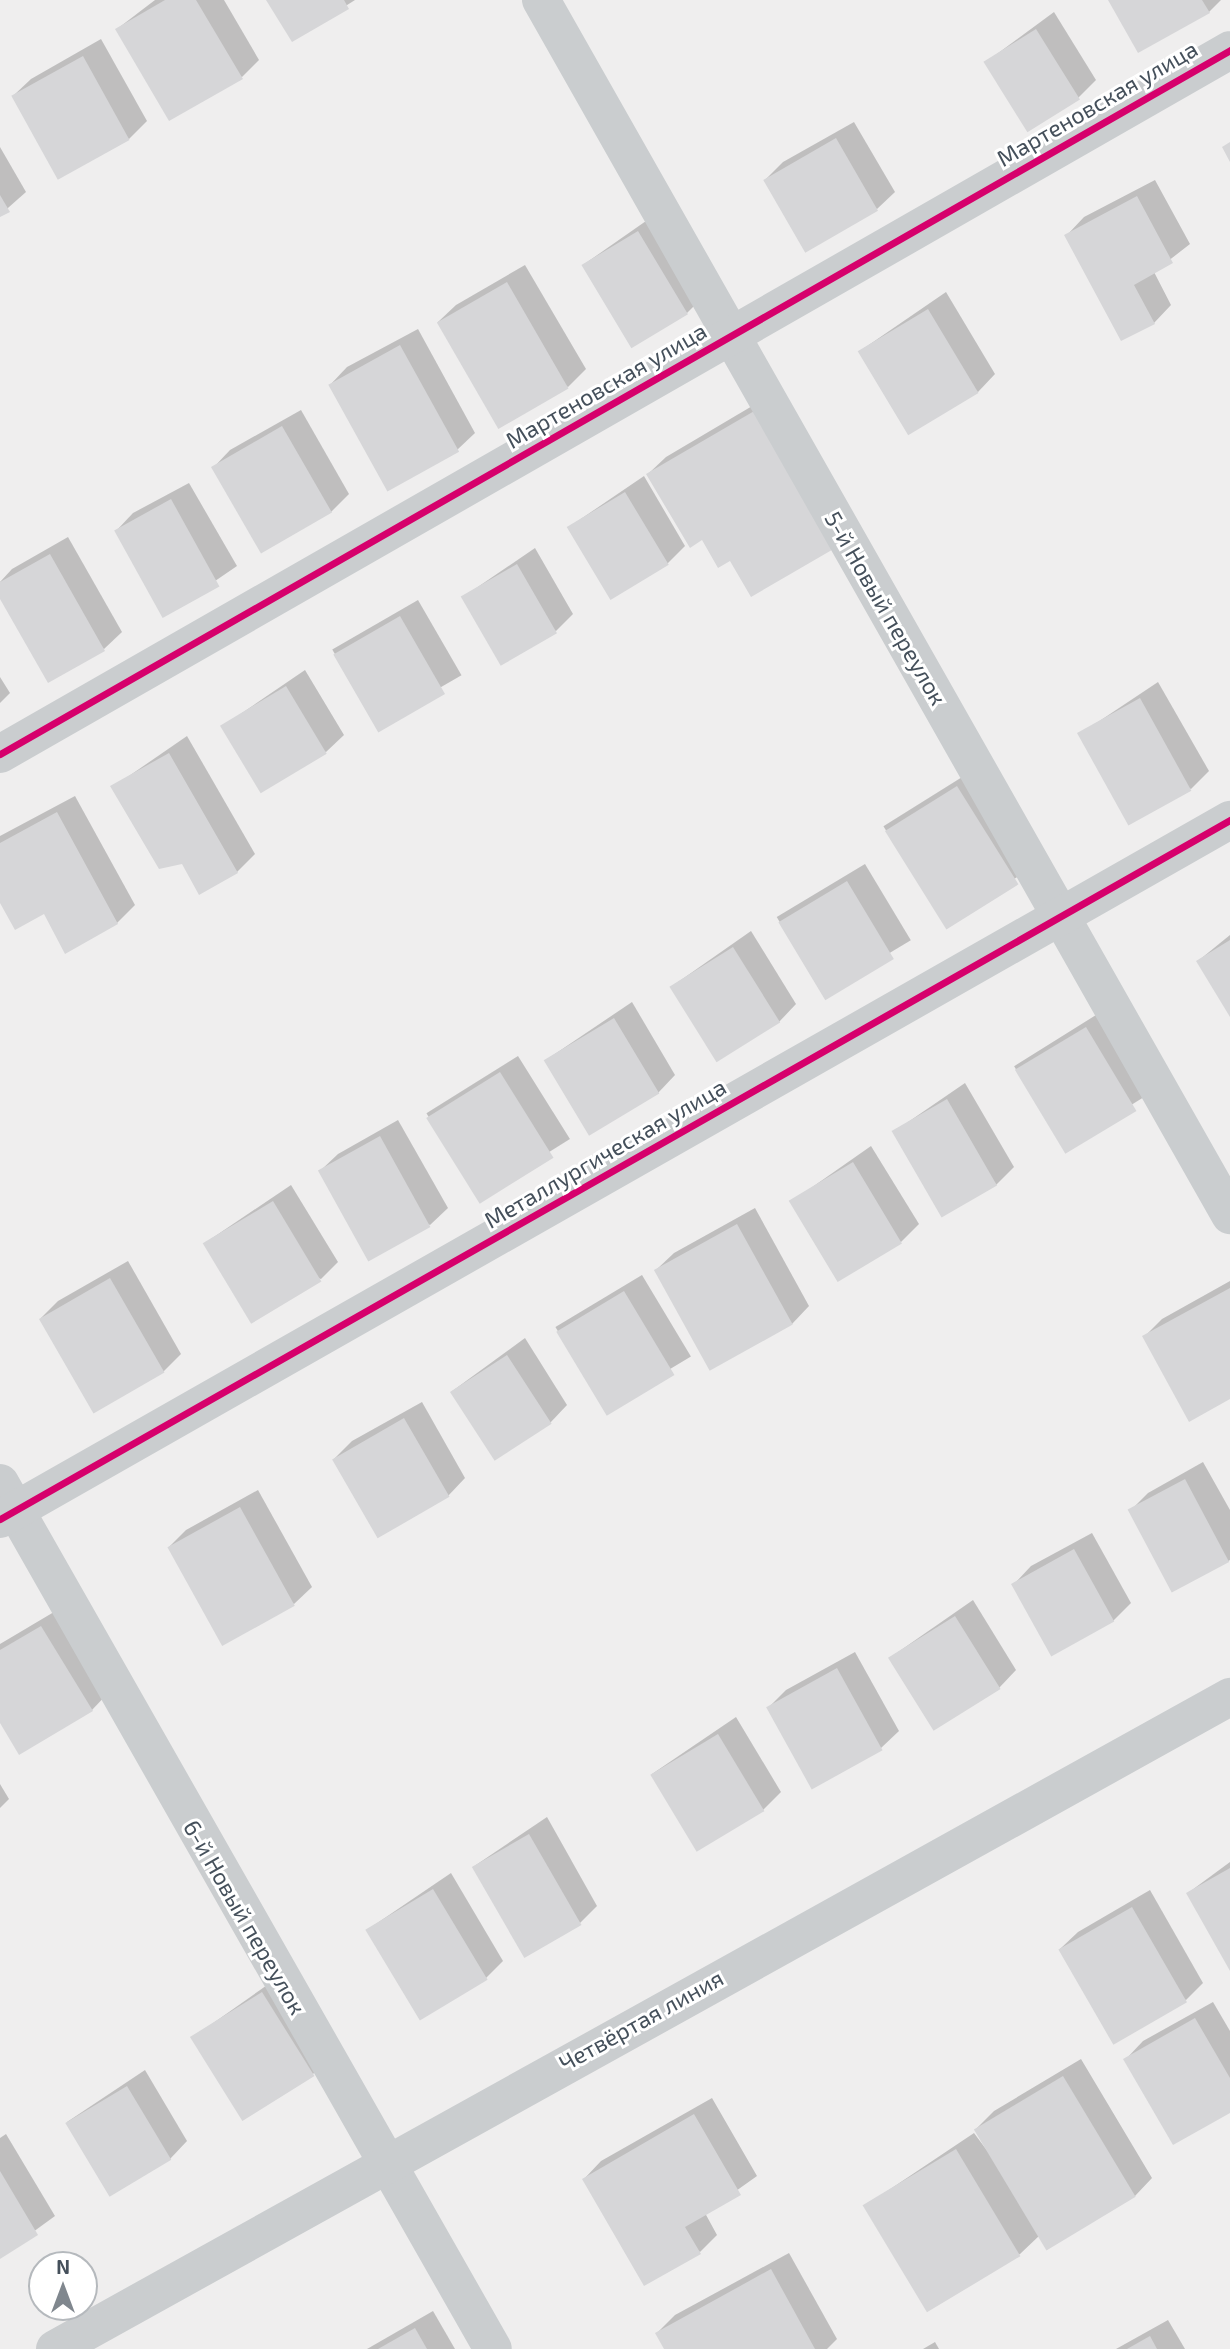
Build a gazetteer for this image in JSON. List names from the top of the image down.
{
  "streets": {
    "street": [
      "Мартеновская улица",
      "5-й Новый переулок",
      "Металлургическая улица",
      "6-й Новый переулок",
      "Четвёртая линия"
    ]
  },
  "crossings": [
    ["Мартеновская улица", "5-й Новый переулок"],
    ["5-й Новый переулок", "Металлургическая улица"],
    ["Металлургическая улица", "6-й Новый переулок"],
    ["6-й Новый переулок", "Четвёртая линия"]
  ],
  "north": "top"
}
